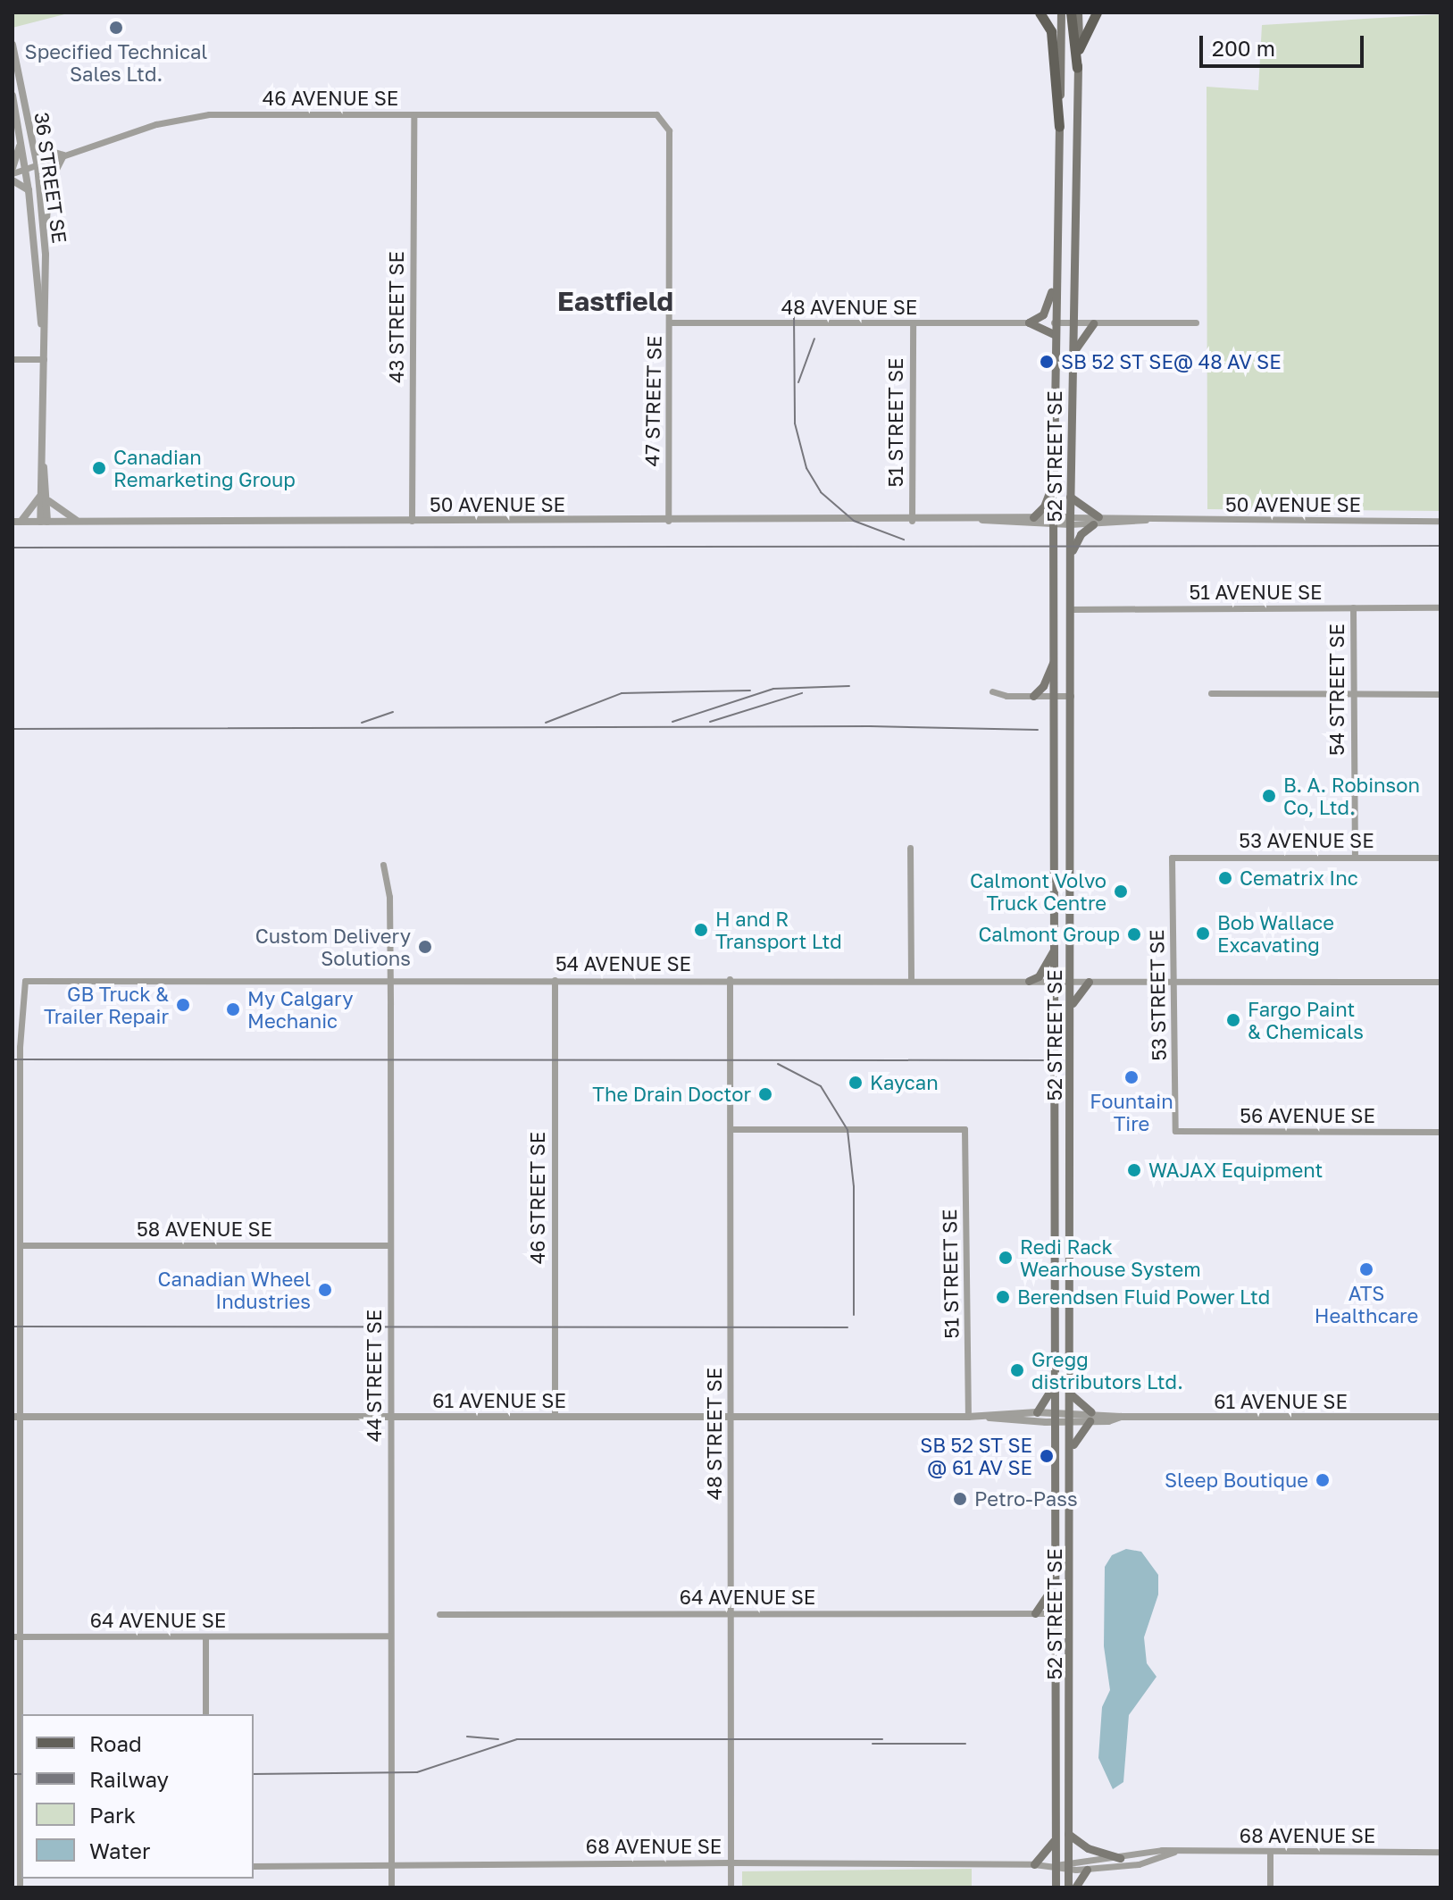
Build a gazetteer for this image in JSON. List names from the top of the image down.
{
  "streets": {
    "main road": ["52 STREET SE"],
    "street": [
      "46 AVENUE SE",
      "36 STREET SE",
      "48 AVENUE SE",
      "43 STREET SE",
      "47 STREET SE",
      "51 STREET SE",
      "50 AVENUE SE",
      "51 AVENUE SE",
      "54 STREET SE",
      "53 AVENUE SE",
      "54 AVENUE SE",
      "53 STREET SE",
      "56 AVENUE SE",
      "46 STREET SE",
      "58 AVENUE SE",
      "44 STREET SE",
      "61 AVENUE SE",
      "48 STREET SE",
      "64 AVENUE SE",
      "68 AVENUE SE"
    ]
  },
  "crossings": [
    ["46 AVENUE SE", "36 STREET SE"],
    ["46 AVENUE SE", "43 STREET SE"],
    ["46 AVENUE SE", "47 STREET SE"],
    ["36 STREET SE", "50 AVENUE SE"],
    ["48 AVENUE SE", "47 STREET SE"],
    ["48 AVENUE SE", "51 STREET SE"],
    ["43 STREET SE", "50 AVENUE SE"],
    ["47 STREET SE", "50 AVENUE SE"],
    ["51 STREET SE", "50 AVENUE SE"],
    ["51 STREET SE", "61 AVENUE SE"],
    ["51 STREET SE", "48 STREET SE"],
    ["52 STREET SE", "50 AVENUE SE"],
    ["52 STREET SE", "51 AVENUE SE"],
    ["52 STREET SE", "54 AVENUE SE"],
    ["52 STREET SE", "61 AVENUE SE"],
    ["52 STREET SE", "64 AVENUE SE"],
    ["52 STREET SE", "68 AVENUE SE"],
    ["51 AVENUE SE", "54 STREET SE"],
    ["54 STREET SE", "53 AVENUE SE"],
    ["53 AVENUE SE", "53 STREET SE"],
    ["54 AVENUE SE", "53 STREET SE"],
    ["54 AVENUE SE", "46 STREET SE"],
    ["54 AVENUE SE", "44 STREET SE"],
    ["54 AVENUE SE", "48 STREET SE"],
    ["53 STREET SE", "56 AVENUE SE"],
    ["46 STREET SE", "61 AVENUE SE"],
    ["58 AVENUE SE", "44 STREET SE"],
    ["44 STREET SE", "61 AVENUE SE"],
    ["44 STREET SE", "64 AVENUE SE"],
    ["44 STREET SE", "68 AVENUE SE"],
    ["61 AVENUE SE", "48 STREET SE"],
    ["48 STREET SE", "64 AVENUE SE"],
    ["48 STREET SE", "68 AVENUE SE"]
  ],
  "districts": ["Eastfield"],
  "places": [
    "Specified Technical Sales Ltd.",
    "SB 52 ST SE@ 48 AV SE",
    "Canadian Remarketing Group",
    "B. A. Robinson Co, Ltd.",
    "Cematrix Inc",
    "Calmont Volvo Truck Centre",
    "H and R Transport Ltd",
    "Bob Wallace Excavating",
    "Calmont Group",
    "Custom Delivery Solutions",
    "GB Truck & Trailer Repair",
    "My Calgary Mechanic",
    "Fargo Paint & Chemicals",
    "Fountain Tire",
    "Kaycan",
    "The Drain Doctor",
    "WAJAX Equipment",
    "Redi Rack Wearhouse System",
    "ATS Healthcare",
    "Canadian Wheel Industries",
    "Berendsen Fluid Power Ltd",
    "Gregg distributors Ltd.",
    "SB 52 ST SE @ 61 AV SE",
    "Sleep Boutique",
    "Petro-Pass"
  ],
  "legend": [
    "Road",
    "Railway",
    "Park",
    "Water"
  ],
  "scale_bar": "200 m"
}
